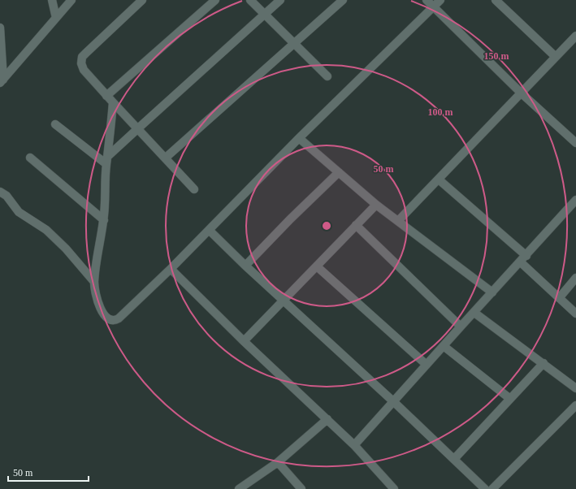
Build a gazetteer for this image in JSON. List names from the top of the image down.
{
  "scale_bar": "50 m",
  "rings": ["150 m", "100 m", "50 m"]
}
